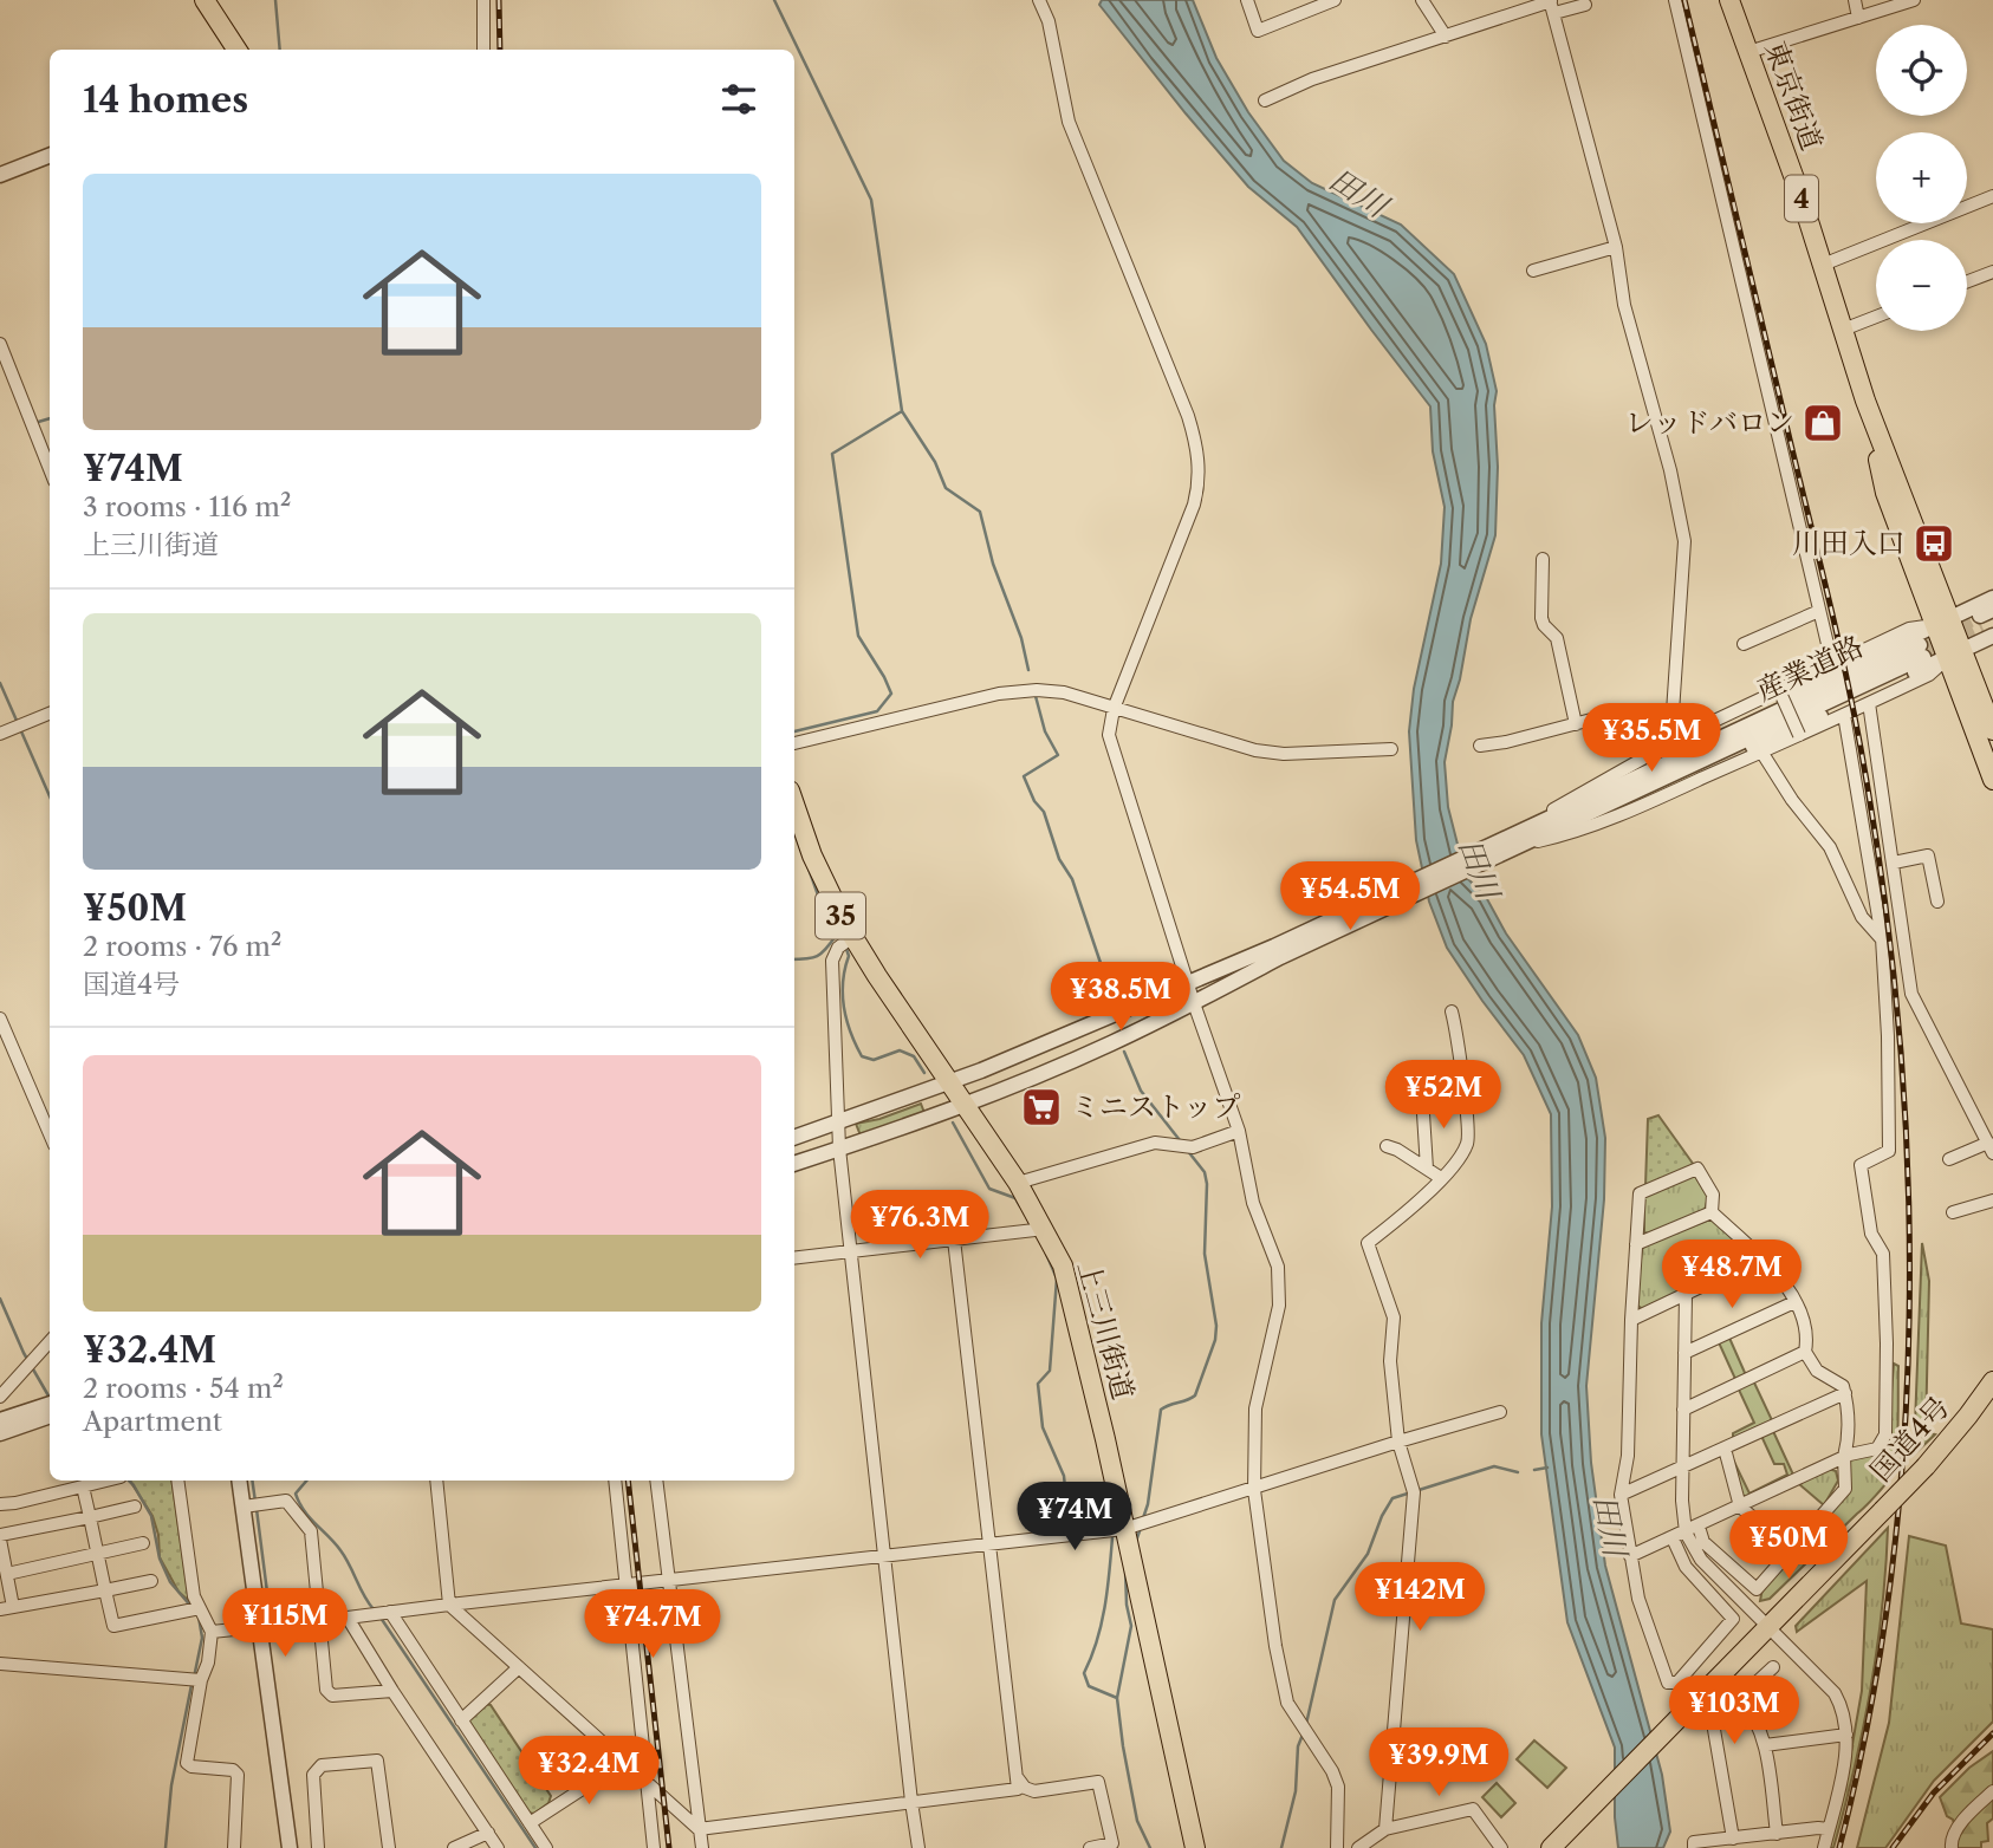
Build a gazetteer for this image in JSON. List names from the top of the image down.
{
  "streets": {
    "main road": [
      "東京街道",
      "4",
      "35",
      "上三川街道",
      "国道4号"
    ],
    "street": ["産業道路"]
  },
  "crossings": [
    ["産業道路", "上三川街道"]
  ],
  "water": ["田川"],
  "places": {
    "shop": ["レッドバロン"],
    "bus stop": ["川田入口"],
    "supermarket": ["ミニストップ"]
  },
  "page": {
    "map_buttons": ["+", "−"],
    "heading": "14 homes",
    "list": [
      {
        "name": "¥74M",
        "note": "3 rooms · 116 m² · 上三川街道"
      },
      {
        "name": "¥50M",
        "note": "2 rooms · 76 m² · 国道4号"
      },
      {
        "name": "¥32.4M",
        "note": "2 rooms · 54 m² · Apartment"
      }
    ],
    "price": [
      "¥35.5M",
      "¥54.5M",
      "¥38.5M",
      "¥52M",
      "¥76.3M",
      "¥48.7M",
      "¥74M",
      "¥50M",
      "¥142M",
      "¥115M",
      "¥74.7M",
      "¥103M",
      "¥39.9M",
      "¥32.4M"
    ]
  }
}
